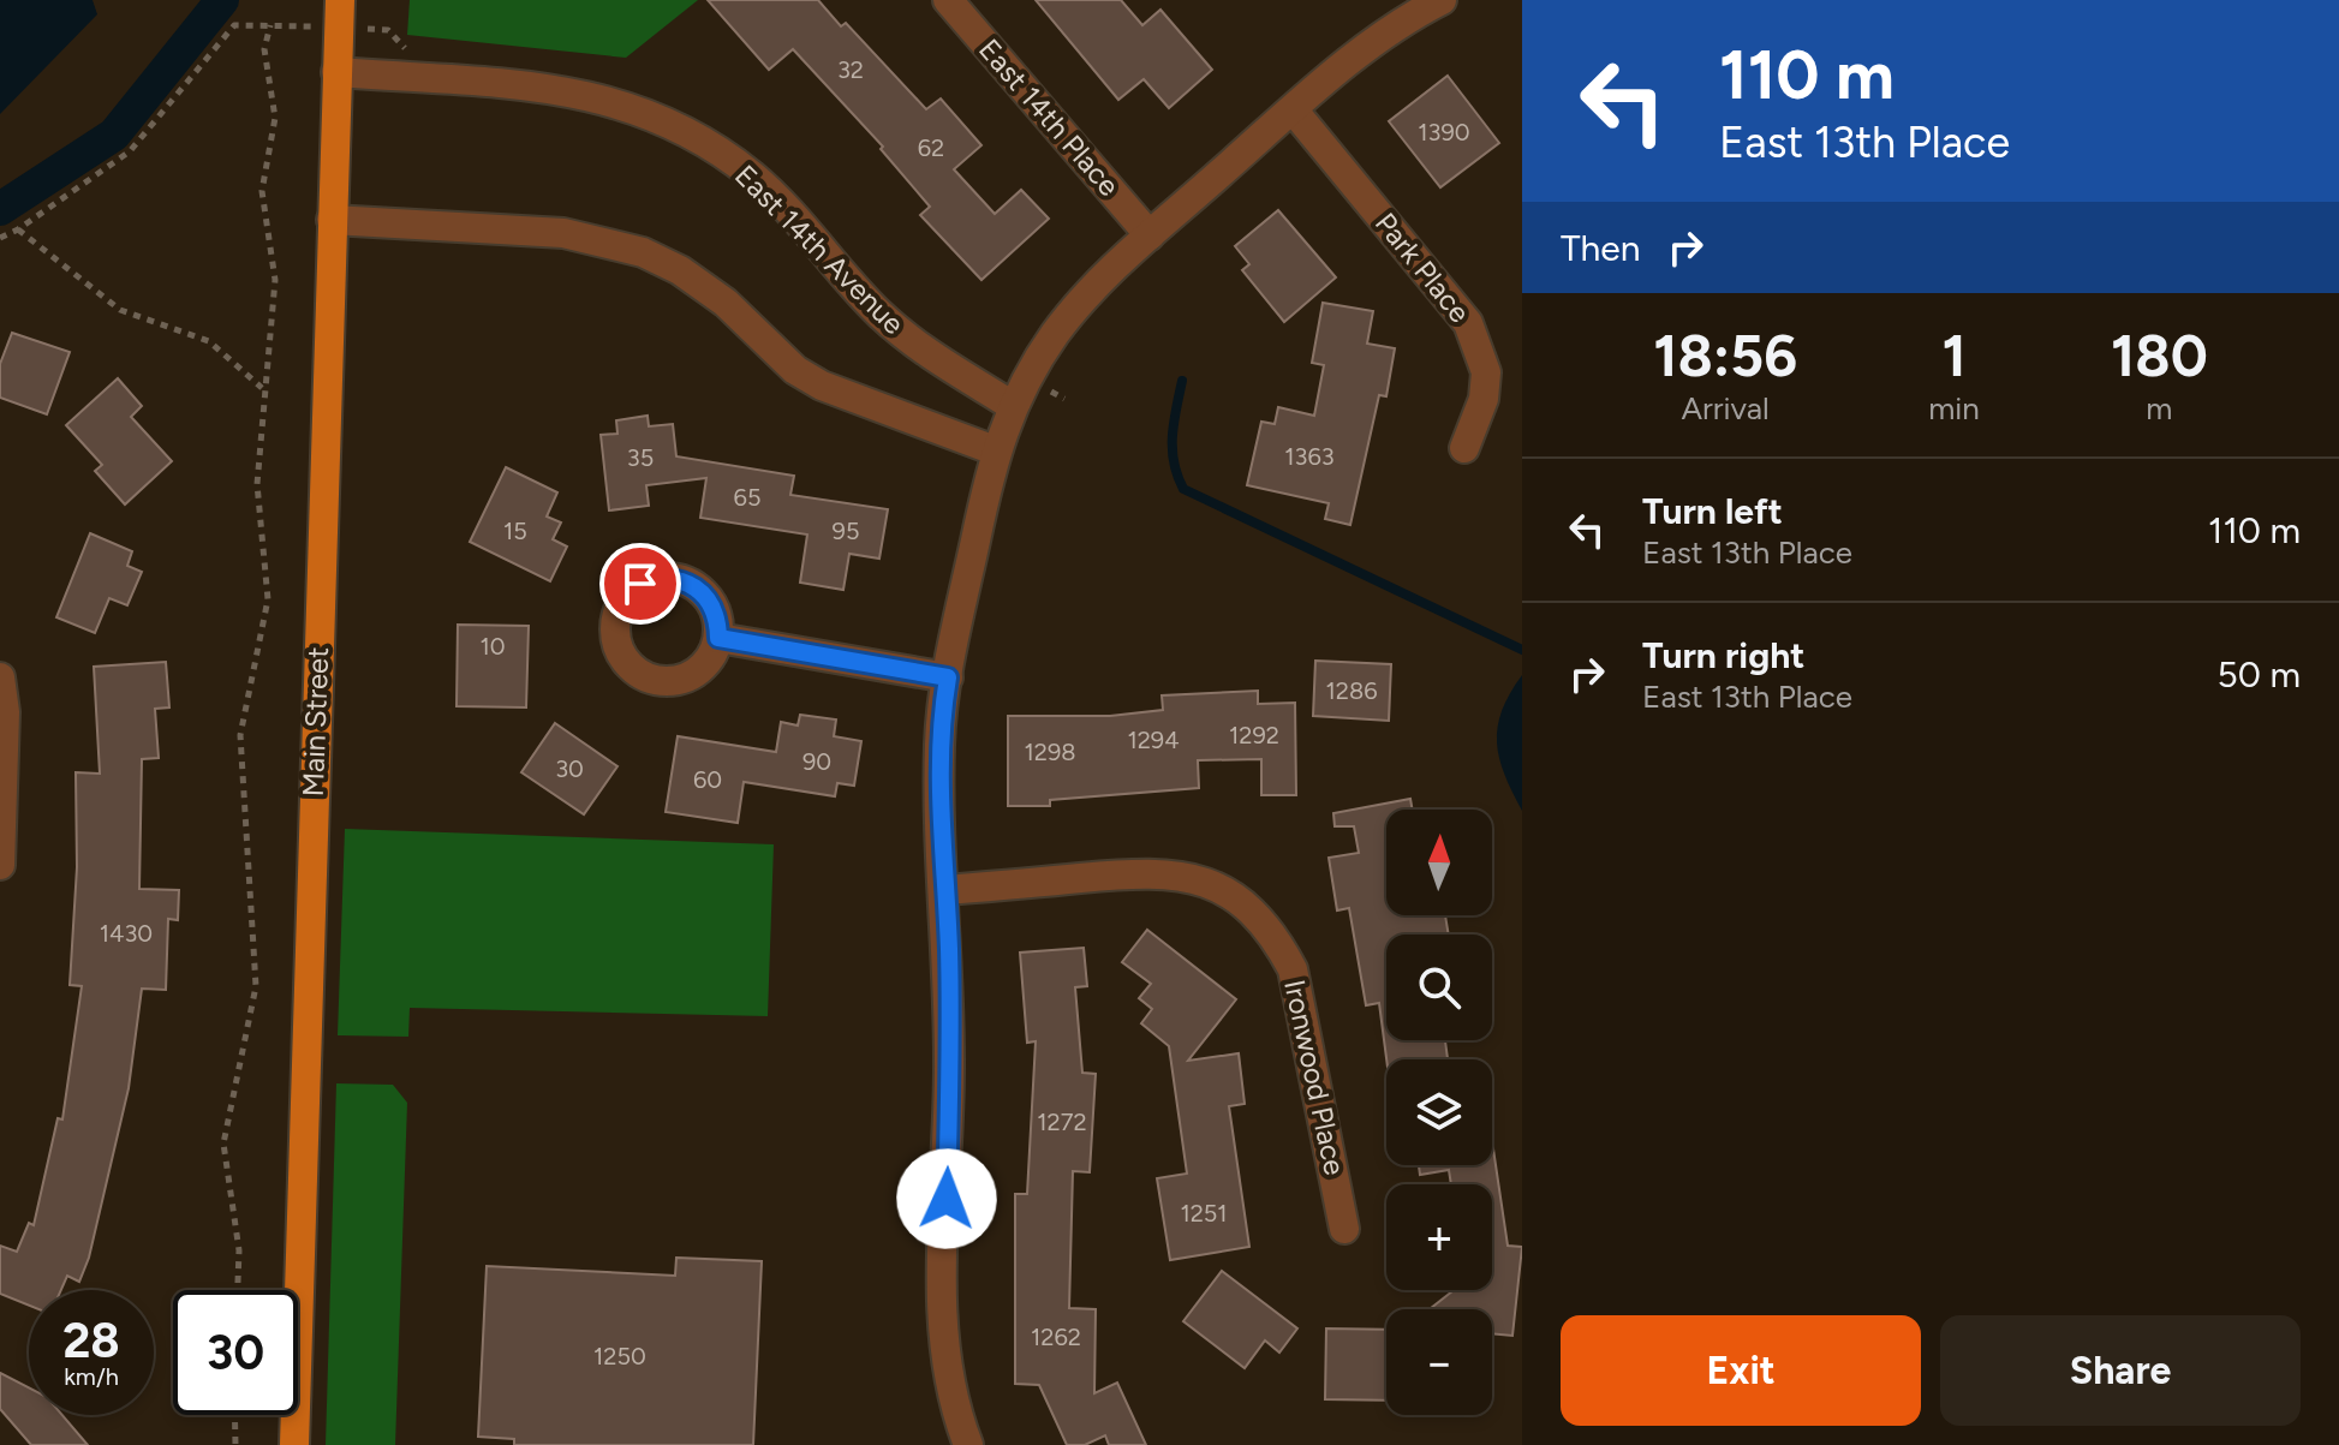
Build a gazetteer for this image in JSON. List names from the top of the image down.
{
  "streets": {
    "main road": ["Main Street"],
    "street": [
      "East 14th Place",
      "East 14th Avenue",
      "Park Place",
      "Ironwood Place"
    ]
  },
  "crossings": [
    ["East 14th Avenue", "Main Street"]
  ],
  "house_numbers": [
    "32",
    "1390",
    "62",
    "1363",
    "35",
    "65",
    "15",
    "95",
    "10",
    "1286",
    "1292",
    "1294",
    "1298",
    "90",
    "30",
    "60",
    "1430",
    "1272",
    "1251",
    "1262",
    "1250"
  ],
  "north": "top",
  "page": {
    "turn": ["110 m", "East 13th Place"],
    "then": "Then",
    "eta": [
      "18:56",
      "Arrival",
      "1",
      "min",
      "180",
      "m"
    ],
    "list": [
      {
        "name": "Turn left",
        "note": "East 13th Place",
        "value": "110 m"
      },
      {
        "name": "Turn right",
        "note": "East 13th Place",
        "value": "50 m"
      }
    ],
    "map_buttons": ["+", "−"],
    "speed": "28 km/h",
    "limit": "30",
    "buttons": ["Exit", "Share"]
  }
}
